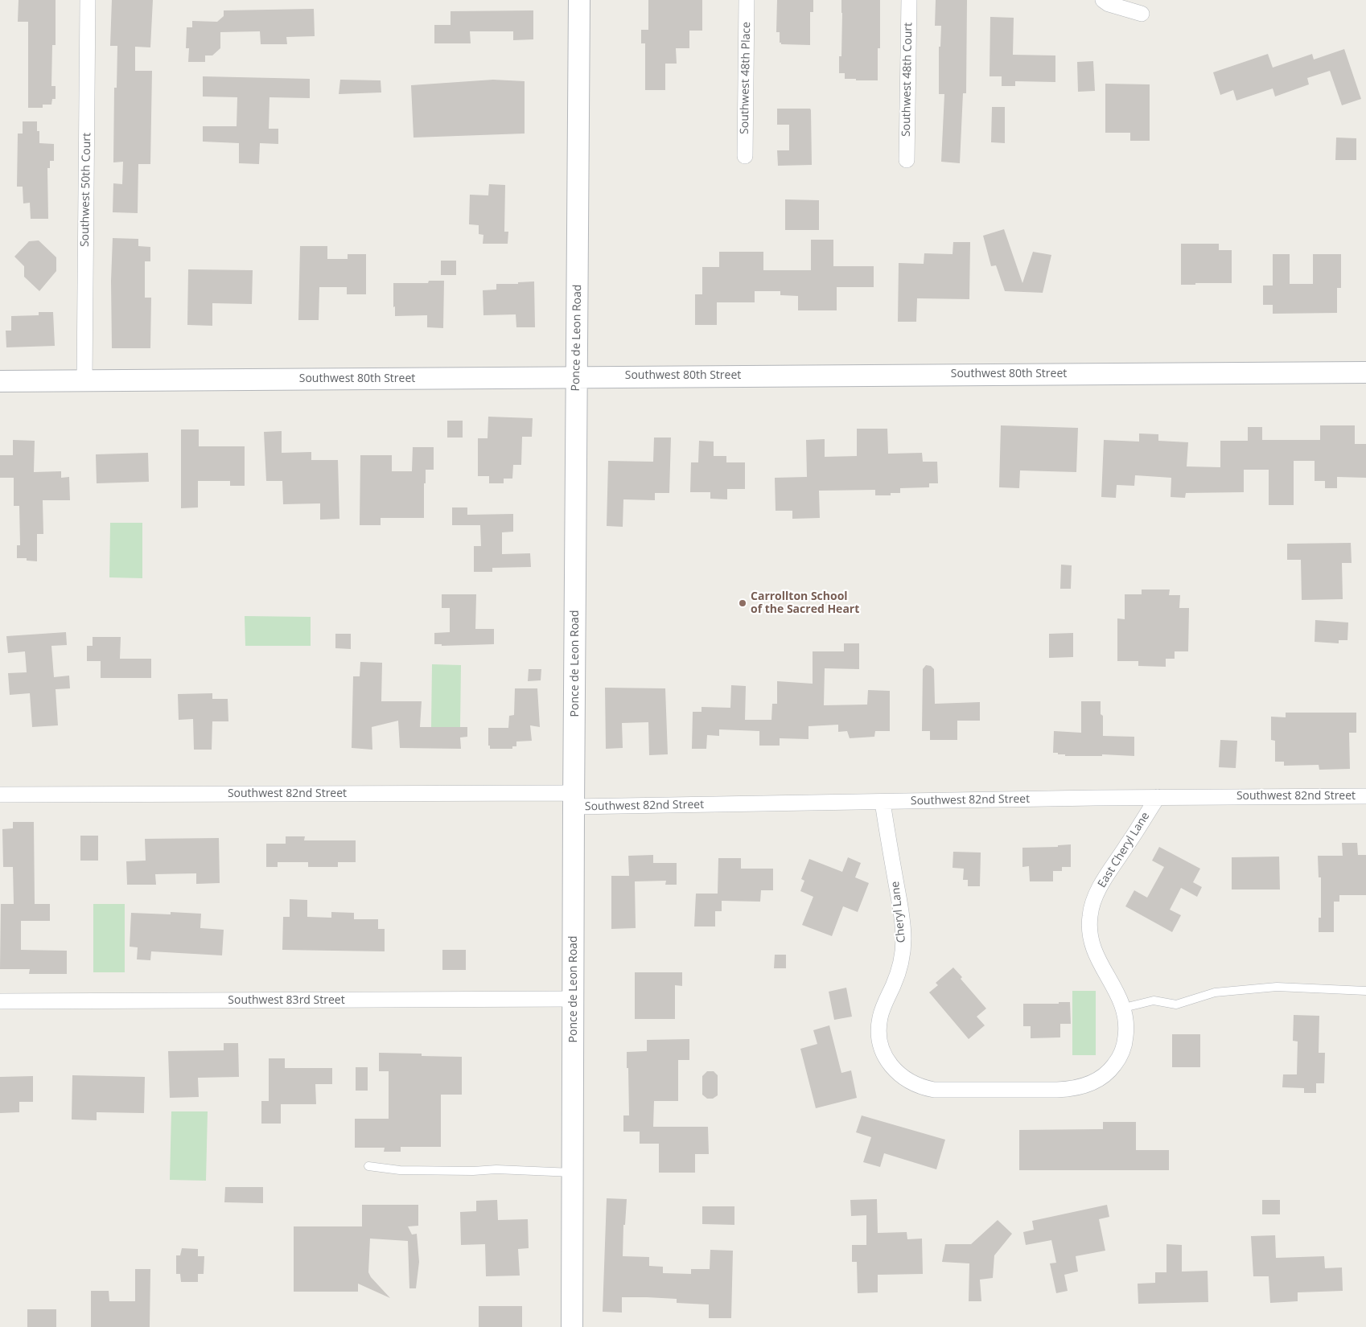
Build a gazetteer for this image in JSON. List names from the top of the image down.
{
  "streets": {
    "street": [
      "Southwest 48th Place",
      "Southwest 48th Court",
      "Southwest 50th Court",
      "Ponce de Leon Road",
      "Southwest 80th Street",
      "Southwest 82nd Street",
      "East Cheryl Lane",
      "Cheryl Lane",
      "Southwest 83rd Street"
    ]
  },
  "crossings": [
    ["Southwest 50th Court", "Southwest 80th Street"],
    ["Ponce de Leon Road", "Southwest 80th Street"],
    ["Ponce de Leon Road", "Southwest 82nd Street"],
    ["Ponce de Leon Road", "Southwest 83rd Street"],
    ["Southwest 82nd Street", "East Cheryl Lane"],
    ["Southwest 82nd Street", "Cheryl Lane"],
    ["East Cheryl Lane", "Cheryl Lane"]
  ],
  "places": ["Carrollton School of the Sacred Heart"]
}
